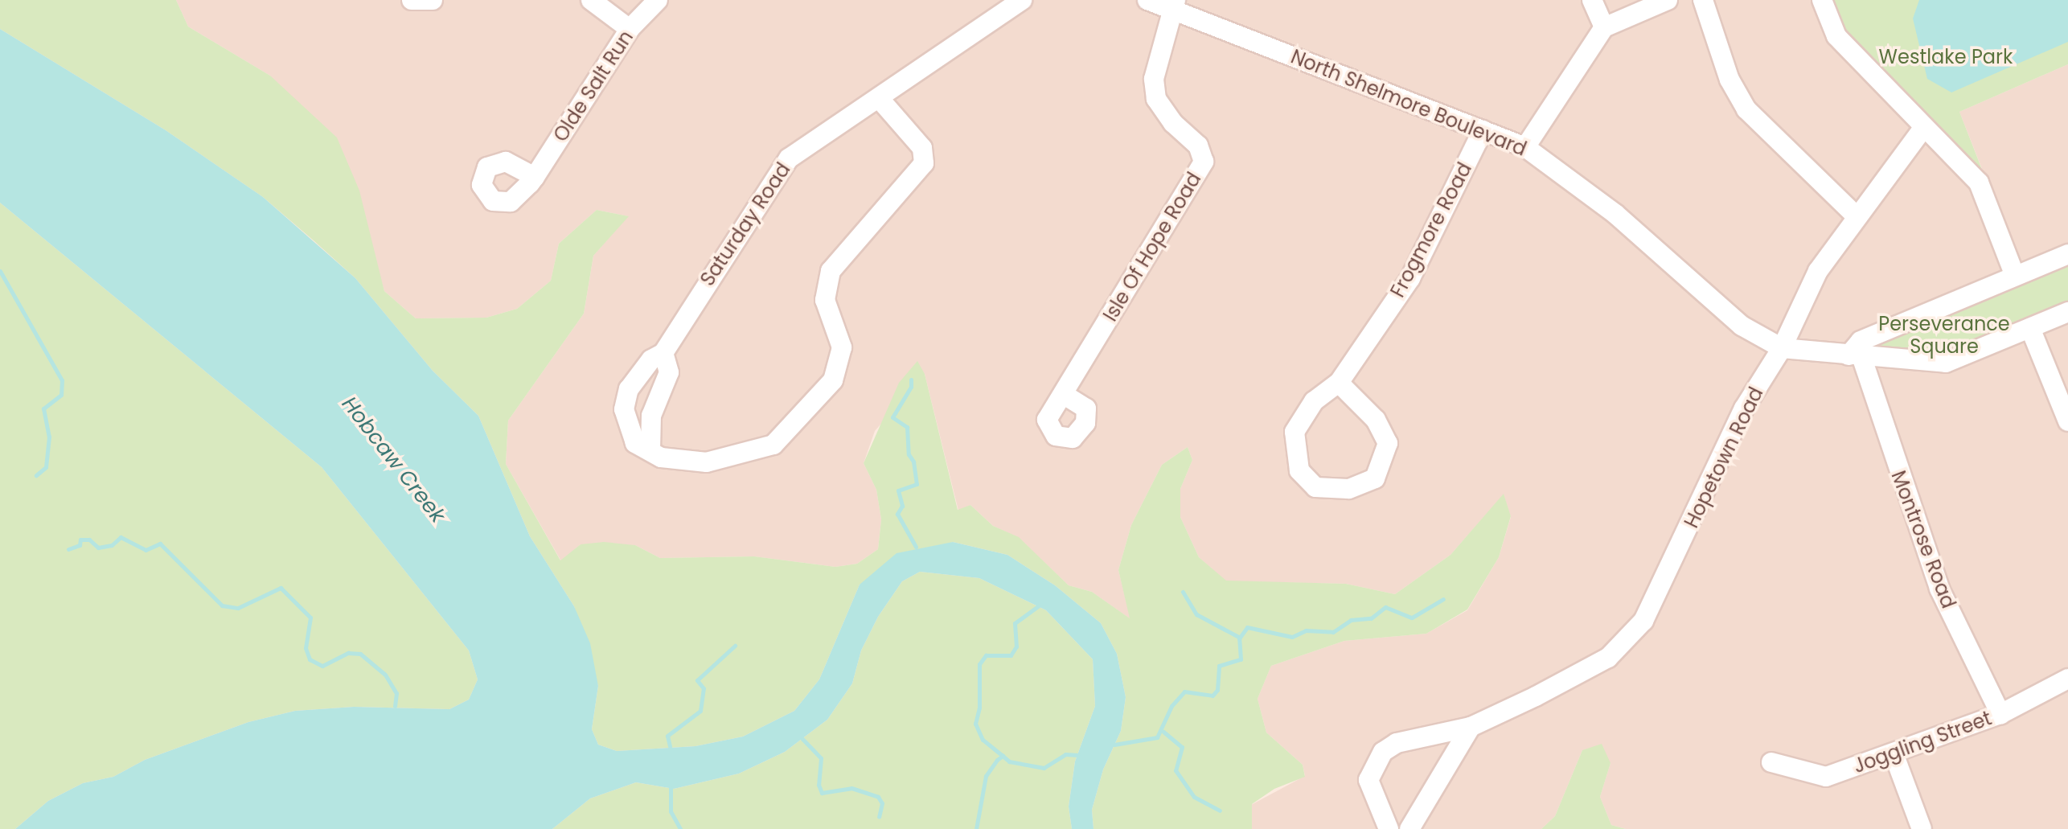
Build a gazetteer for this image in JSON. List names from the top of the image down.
{
  "streets": {
    "street": [
      "Olde Salt Run",
      "North Shelmore Boulevard",
      "Saturday Road",
      "Frogmore Road",
      "Isle Of Hope Road",
      "Hopetown Road",
      "Montrose Road",
      "Joggling Street"
    ]
  },
  "crossings": [
    ["North Shelmore Boulevard", "Frogmore Road"],
    ["North Shelmore Boulevard", "Isle Of Hope Road"],
    ["North Shelmore Boulevard", "Hopetown Road"],
    ["North Shelmore Boulevard", "Montrose Road"],
    ["Montrose Road", "Joggling Street"]
  ],
  "water": ["Hobcaw Creek"],
  "parks": ["Westlake Park", "Perseverance Square"]
}
